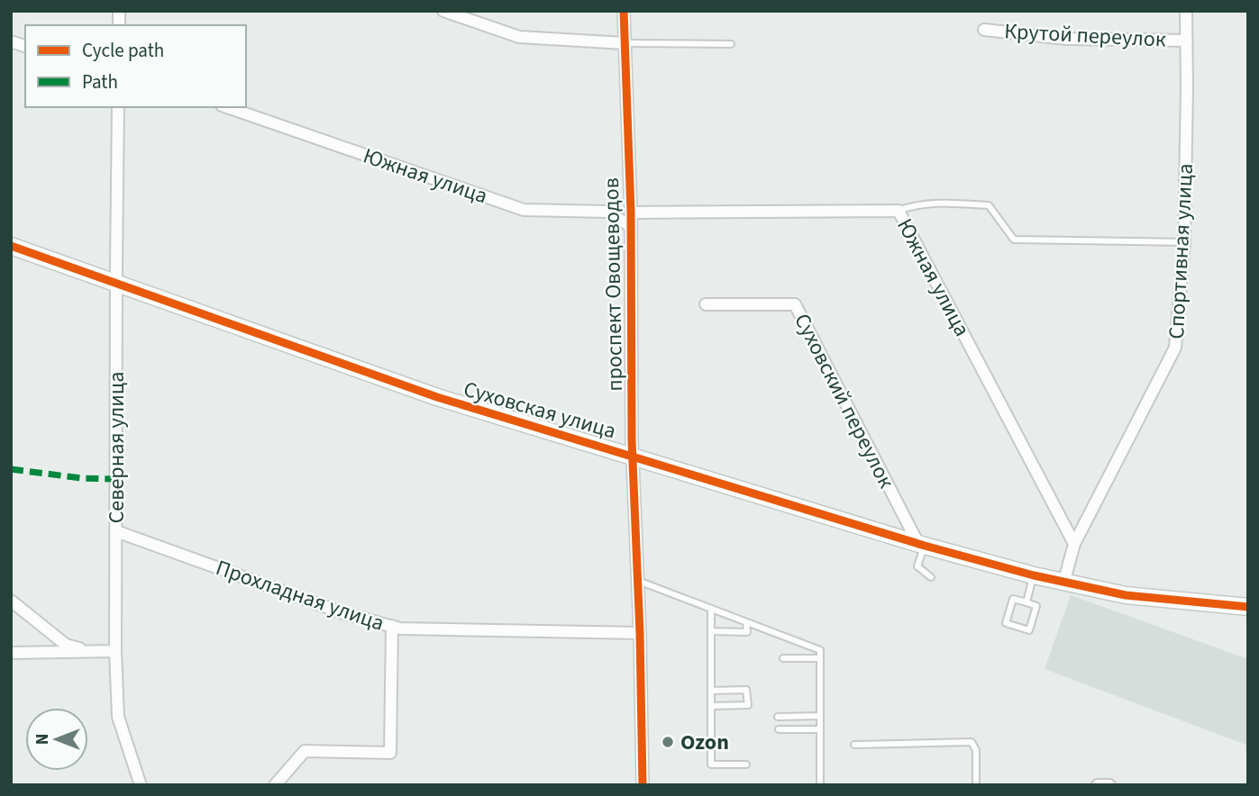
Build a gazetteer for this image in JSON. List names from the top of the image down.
{
  "streets": {
    "street": [
      "Крутой переулок",
      "Южная улица",
      "Спортивная улица",
      "проспект Овощеводов",
      "Суховский переулок",
      "Суховская улица",
      "Северная улица",
      "Прохладная улица"
    ]
  },
  "crossings": [
    ["Крутой переулок", "Спортивная улица"],
    ["Южная улица", "Спортивная улица"],
    ["Южная улица", "проспект Овощеводов"],
    ["проспект Овощеводов", "Суховская улица"],
    ["проспект Овощеводов", "Прохладная улица"],
    ["Суховский переулок", "Суховская улица"],
    ["Суховская улица", "Северная улица"],
    ["Северная улица", "Прохладная улица"]
  ],
  "places": ["Ozon"],
  "legend": ["Cycle path", "Path"],
  "north": "left"
}
